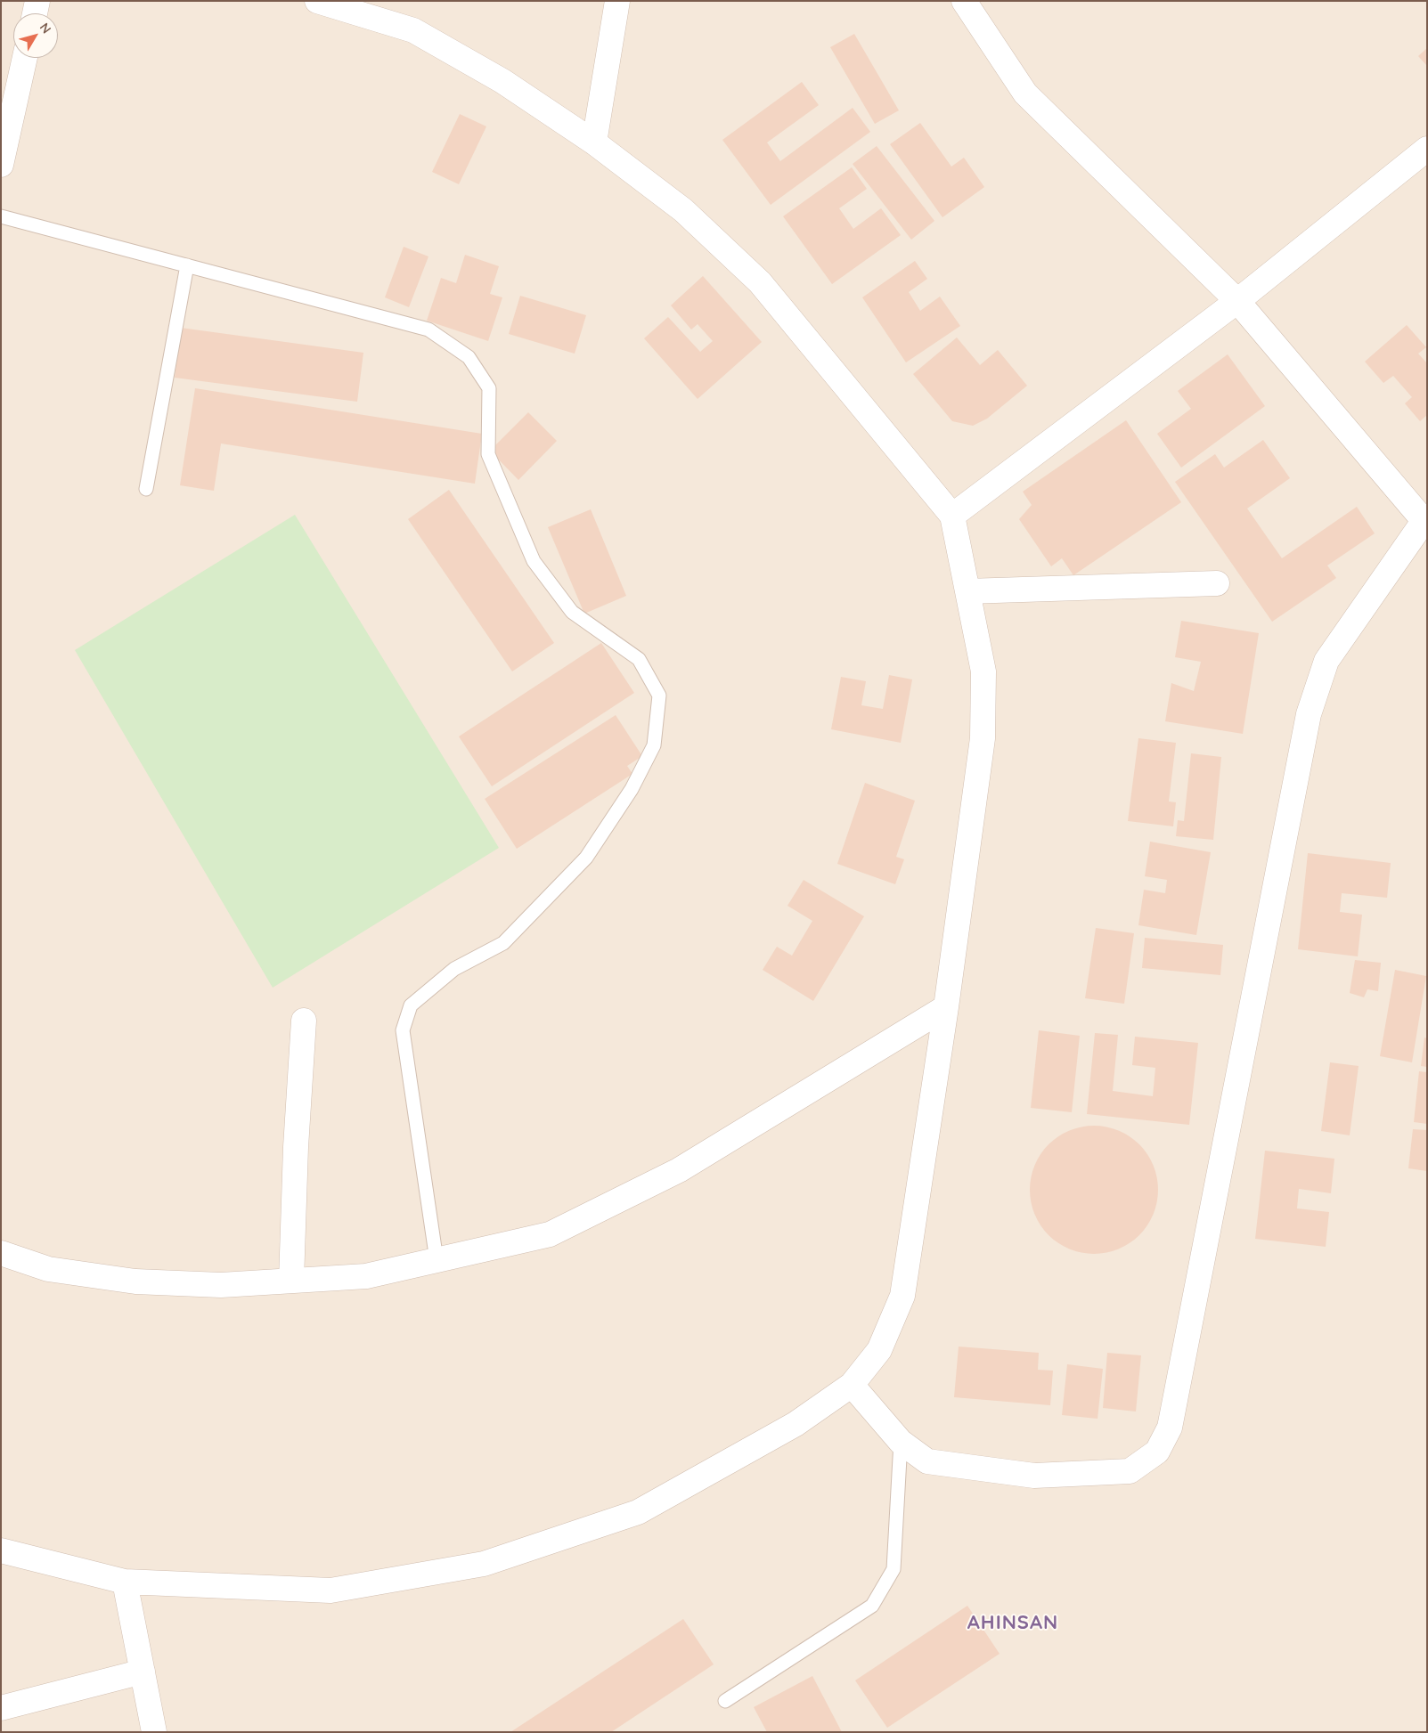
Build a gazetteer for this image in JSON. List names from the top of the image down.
{
  "districts": ["AHINSAN"],
  "north": "top right"
}
